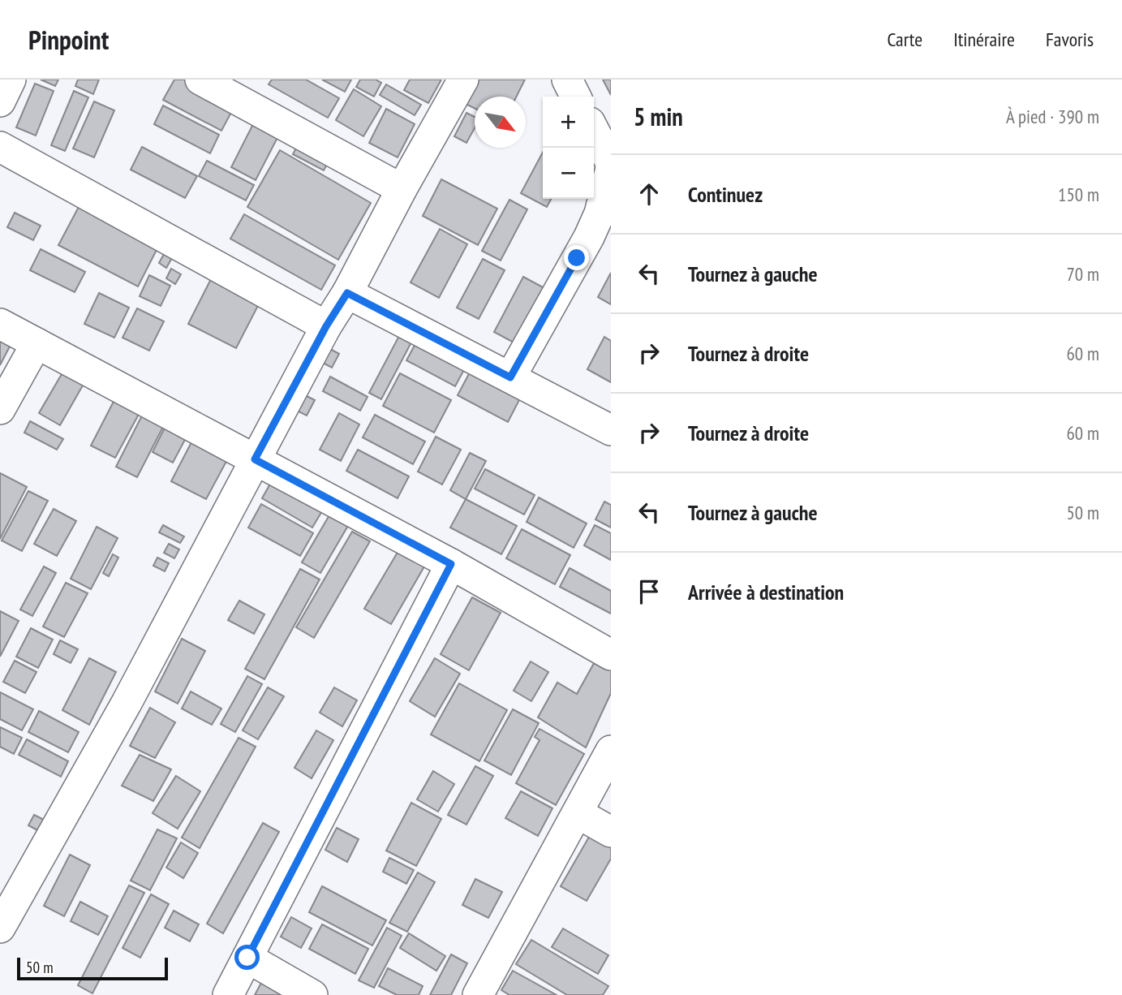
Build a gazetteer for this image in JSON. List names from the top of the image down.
{
  "scale_bar": "50 m",
  "north": "bottom right",
  "page": {
    "header": "Pinpoint",
    "nav": ["Carte", "Itinéraire", "Favoris"],
    "heading": ["5 min", "À pied · 390 m"],
    "map_buttons": ["+", "−"],
    "list": [
      ["Continuez", "150 m"],
      ["Tournez à gauche", "70 m"],
      ["Tournez à droite", "60 m"],
      ["Tournez à droite", "60 m"],
      ["Tournez à gauche", "50 m"],
      "Arrivée à destination"
    ],
    "scale": "50 m"
  }
}
